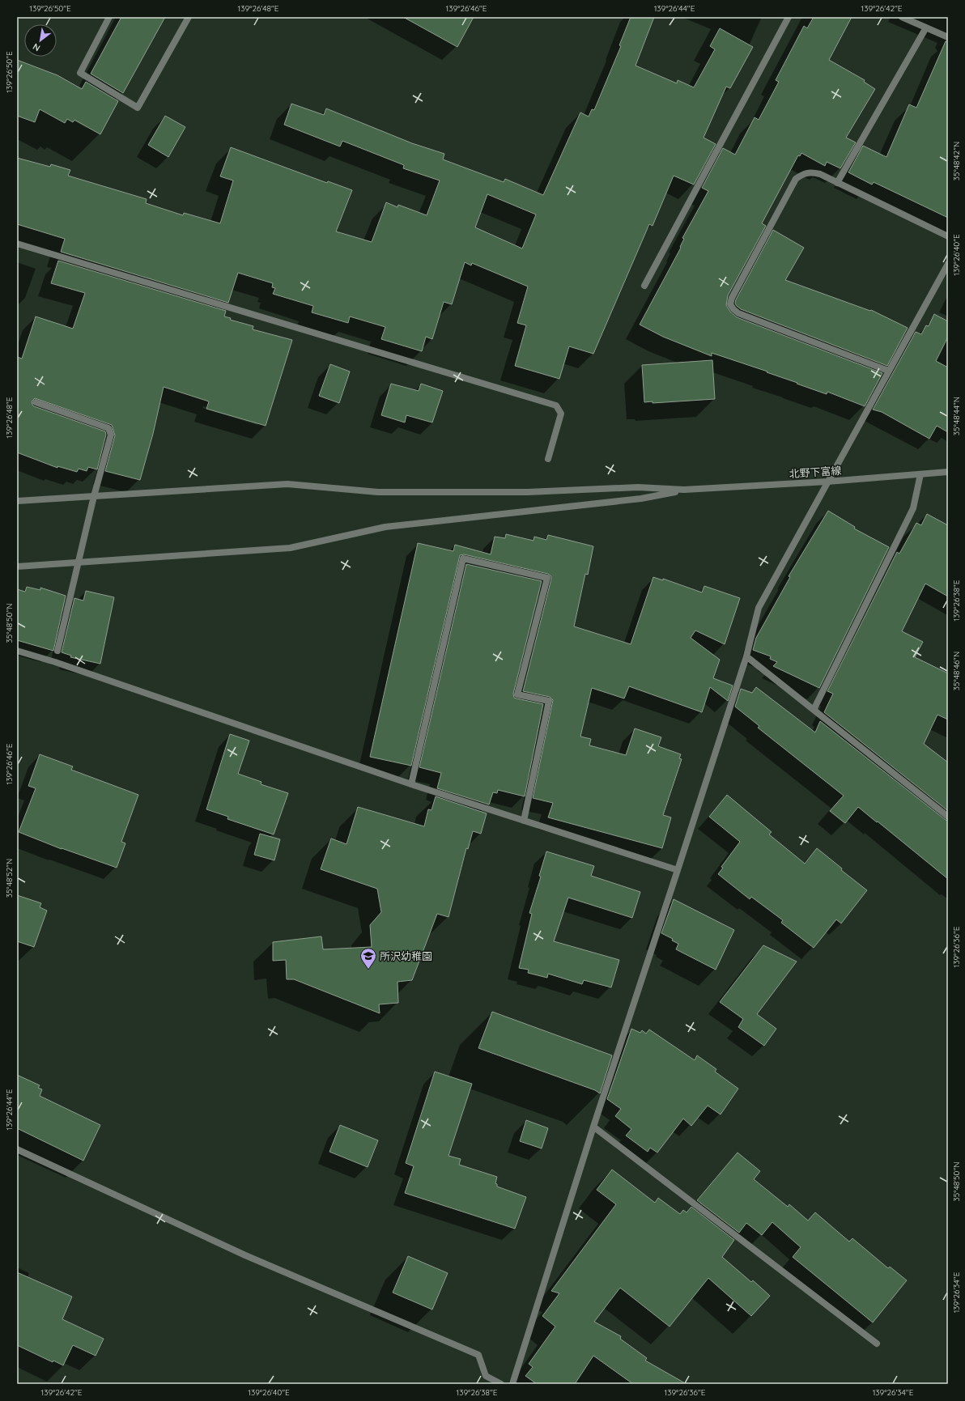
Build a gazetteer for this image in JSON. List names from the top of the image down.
{
  "streets": {
    "street": ["北野下富線"]
  },
  "places": {
    "school or university": ["所沢幼稚園"]
  },
  "north": "bottom left",
  "coordinates": [
    "139°26'50\"E",
    "139°26'48\"E",
    "139°26'46\"E",
    "139°26'44\"E",
    "139°26'42\"E",
    "35°48'42\"N",
    "139°26'40\"E",
    "35°48'44\"N",
    "139°26'38\"E",
    "35°48'50\"N",
    "35°48'46\"N",
    "35°48'52\"N",
    "139°26'36\"E",
    "139°26'34\"E"
  ]
}
